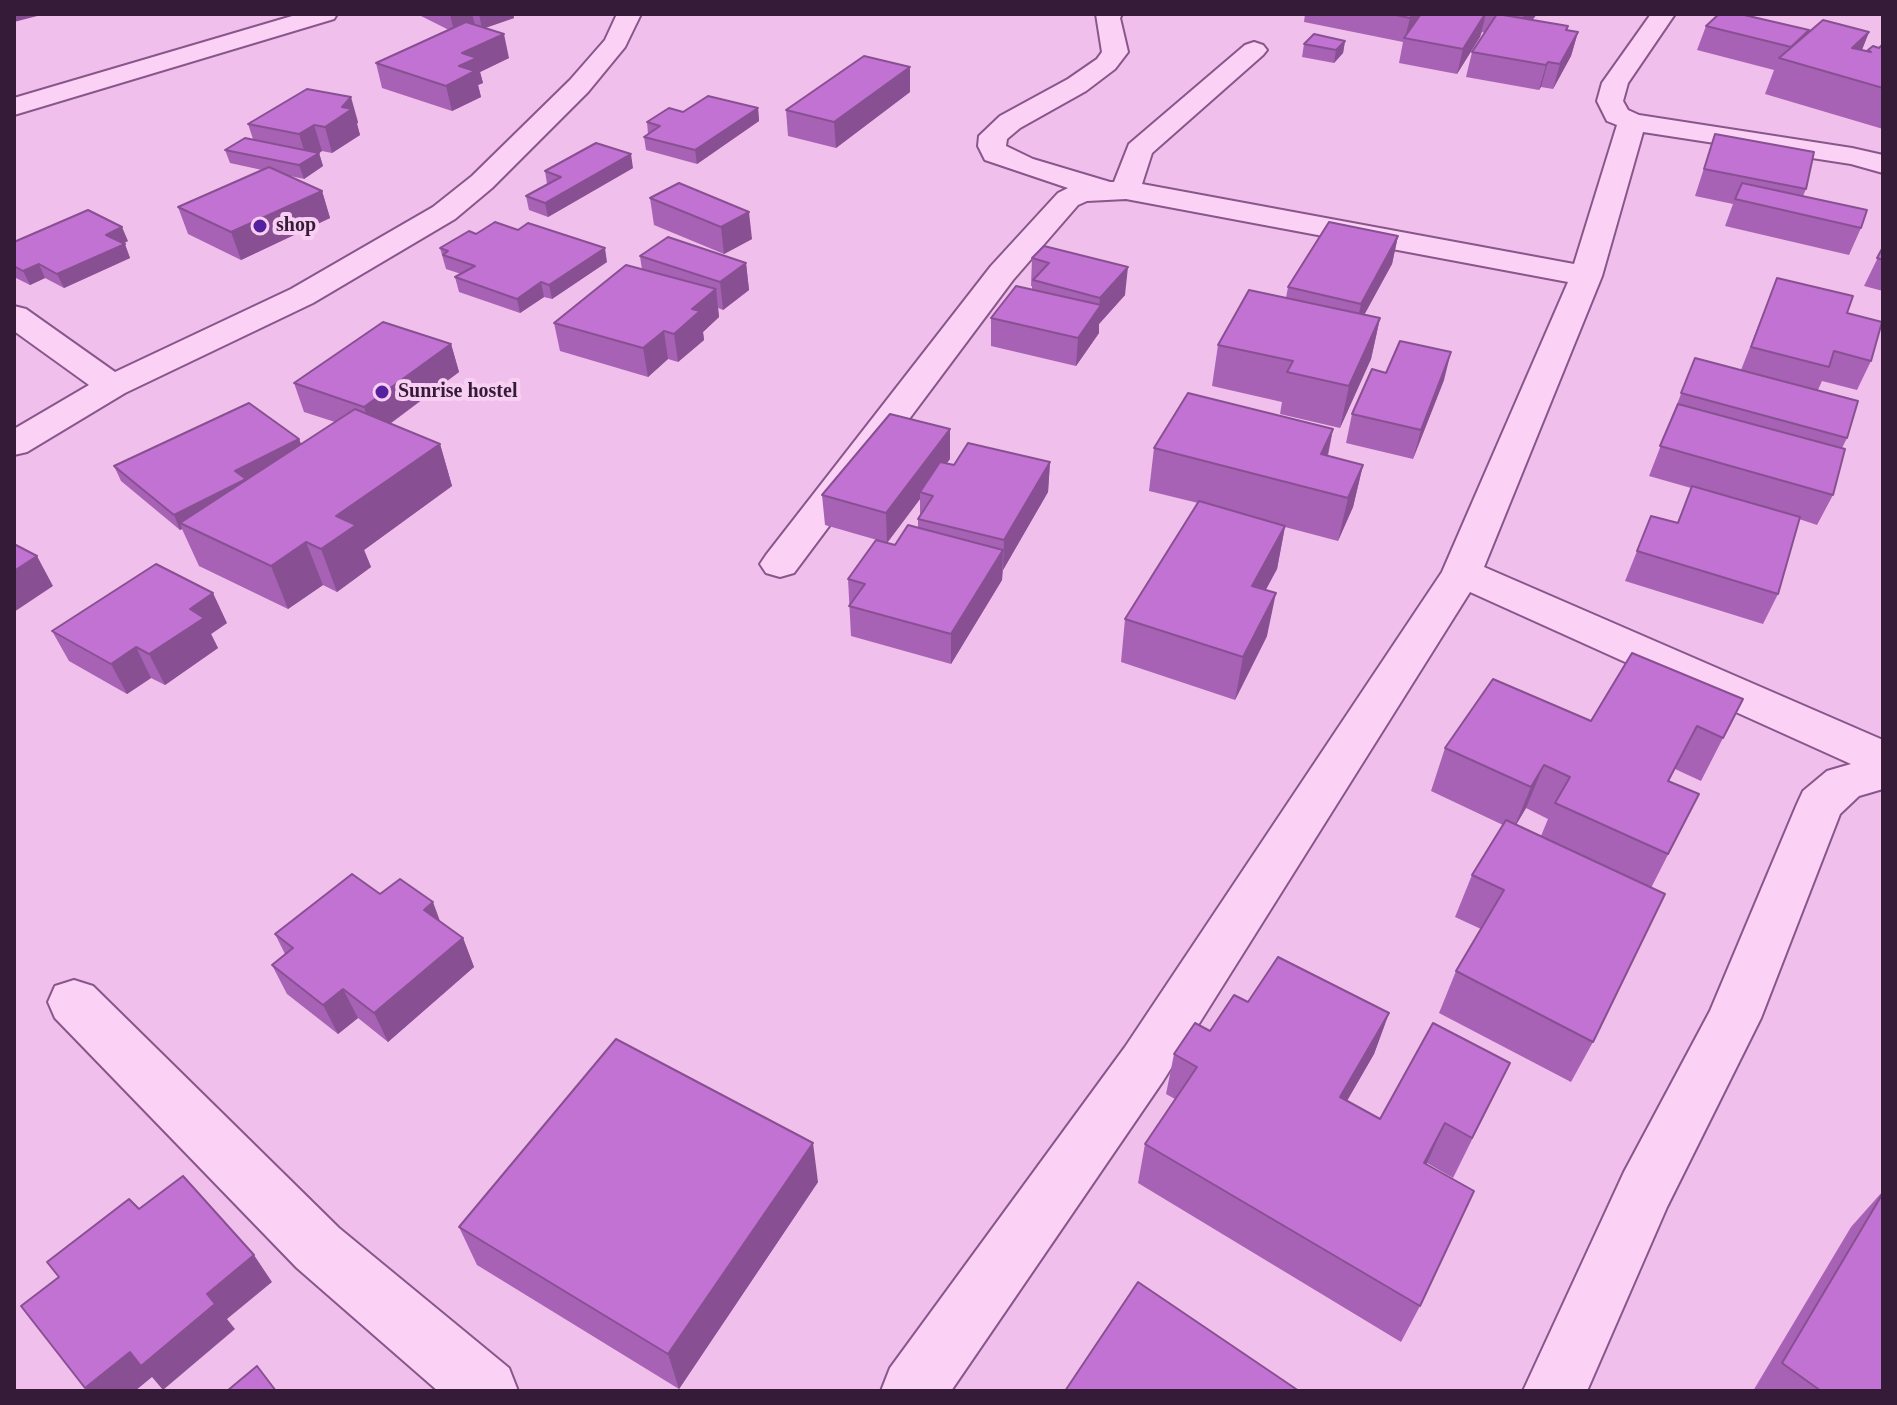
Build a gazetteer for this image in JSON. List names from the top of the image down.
{
  "places": ["shop", "Sunrise hostel"]
}
